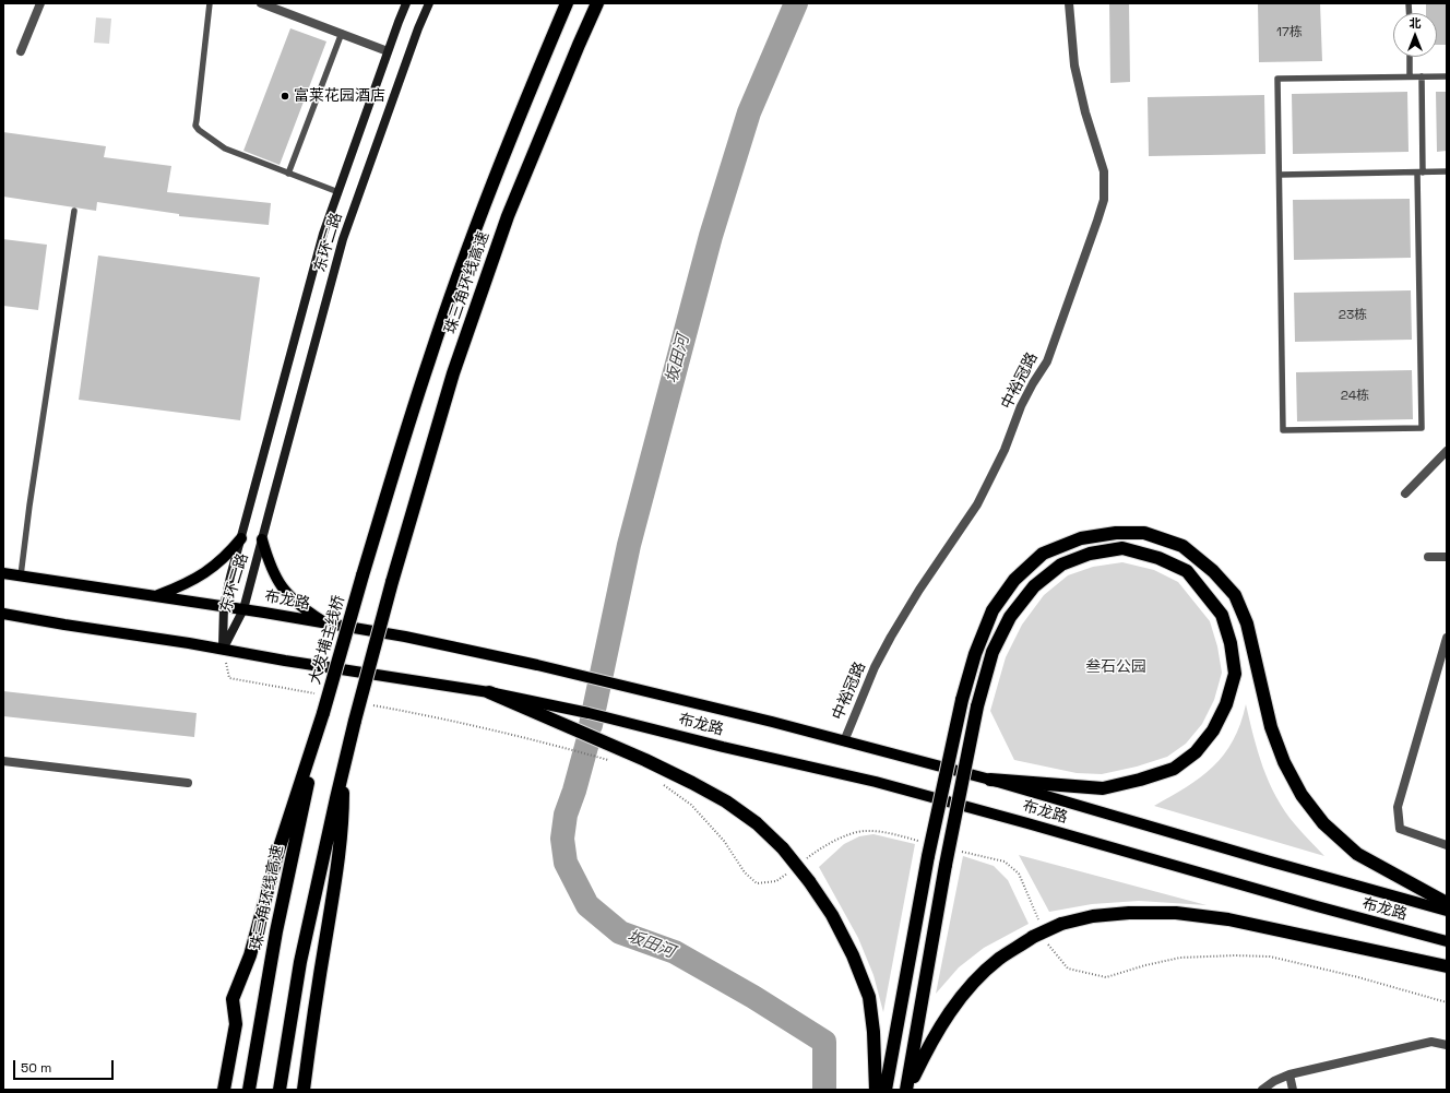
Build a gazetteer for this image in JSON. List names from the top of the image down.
{
  "streets": {
    "highway": ["珠三角环线高速", "大发埔主线桥"],
    "main road": ["东环二路", "布龙路"],
    "street": ["中裕冠路"]
  },
  "crossings": [
    ["东环二路", "布龙路"],
    ["珠三角环线高速", "大发埔主线桥"],
    ["中裕冠路", "布龙路"]
  ],
  "water": ["坂田河"],
  "parks": ["叁石公园"],
  "places": ["富莱花园酒店"],
  "house_numbers": ["17栋", "23栋", "24栋"],
  "scale_bar": "50 m",
  "north": "top"
}
